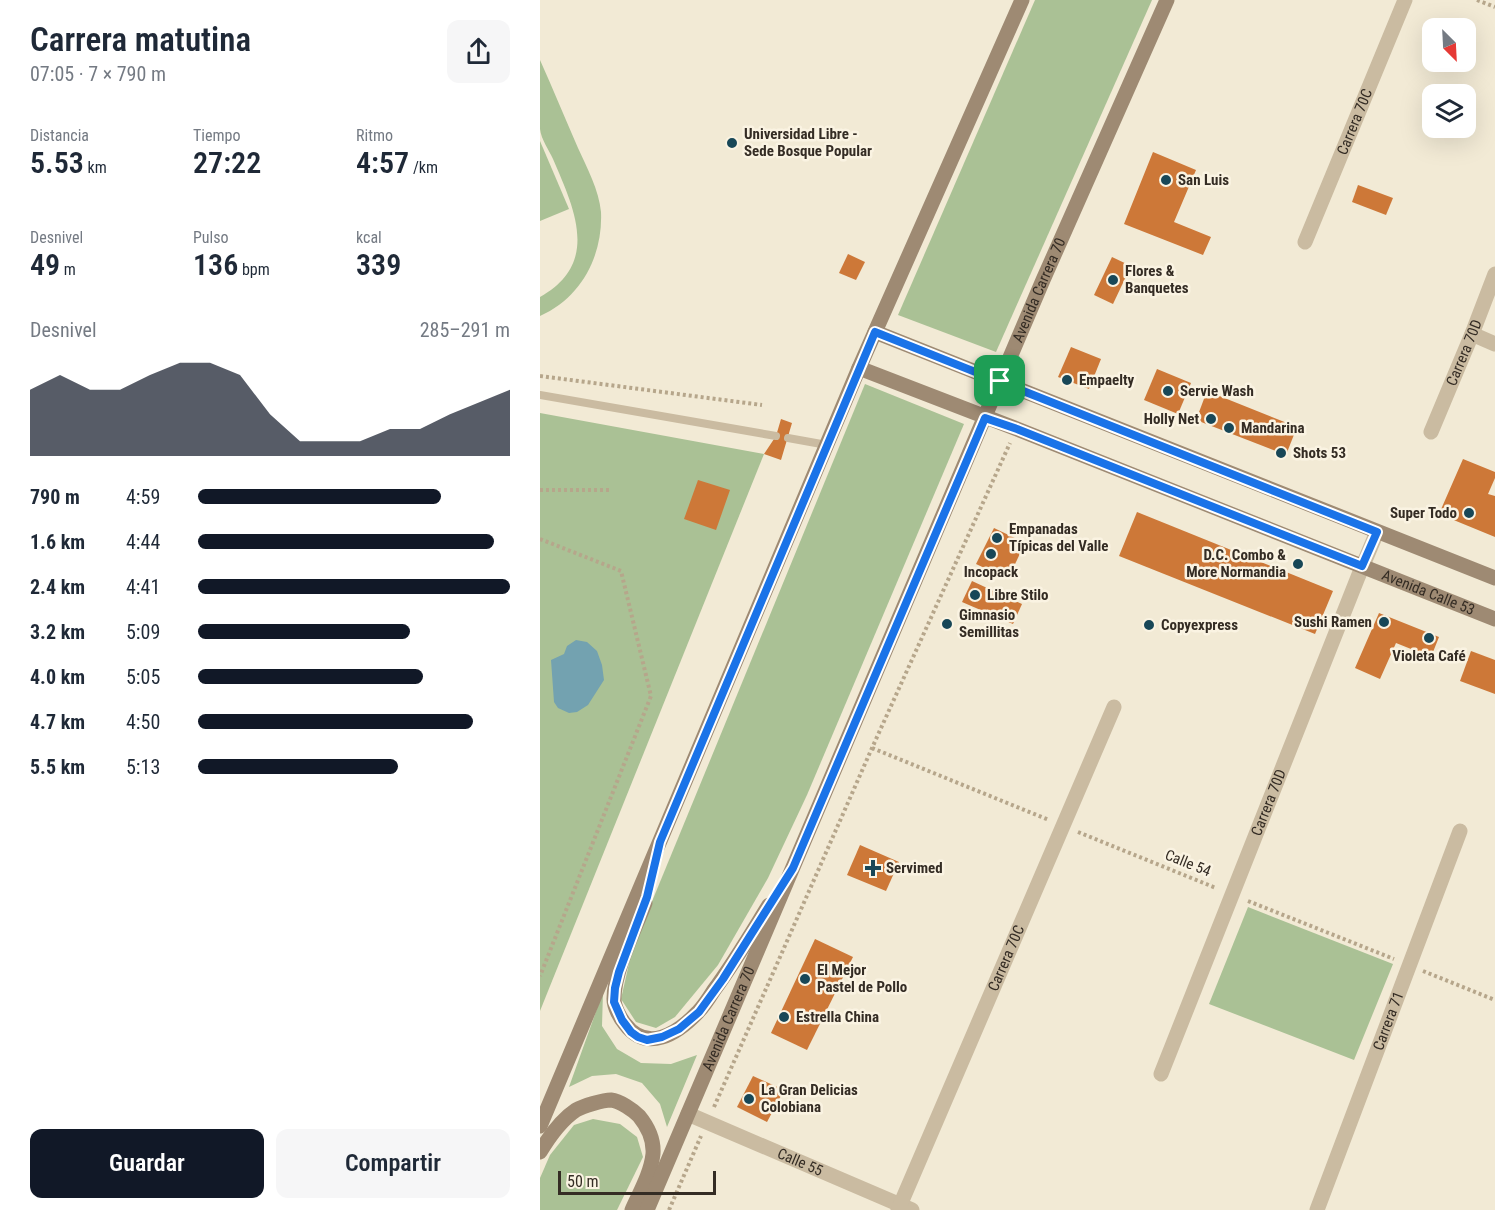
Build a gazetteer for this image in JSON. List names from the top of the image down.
{
  "streets": {
    "main road": ["Avenida Carrera 70", "Avenida Calle 53"],
    "street": [
      "Carrera 70C",
      "Carrera 70D",
      "Carrera 71",
      "Calle 55"
    ],
    "path": ["Calle 54"]
  },
  "crossings": [
    ["Carrera 70C", "Calle 54"],
    ["Carrera 70C", "Calle 55"],
    ["Avenida Carrera 70", "Avenida Calle 53"],
    ["Avenida Carrera 70", "Calle 55"],
    ["Carrera 70D", "Avenida Calle 53"],
    ["Carrera 70D", "Calle 54"],
    ["Calle 54", "Carrera 71"]
  ],
  "places": {
    "other": [
      "Universidad Libre - Sede Bosque Popular",
      "San Luis",
      "Flores & Banquetes",
      "Empaelty",
      "Servie Wash",
      "Holly Net",
      "Mandarina",
      "Shots 53",
      "Super Todo",
      "Empanadas Típicas del Valle",
      "Incopack",
      "D.C. Combo & More Normandia",
      "Libre Stilo",
      "Sushi Ramen",
      "Gimnasio Semillitas",
      "Copyexpress",
      "Violeta Café",
      "El Mejor Pastel de Pollo",
      "Estrella China",
      "La Gran Delicias Colobiana"
    ],
    "health": ["Servimed"]
  },
  "scale_bar": "50 m",
  "north": "bottom right",
  "page": {
    "heading": ["Carrera matutina", "07:05 · 7 × 790 m"],
    "stats": [
      ["Distancia", "5.53 km"],
      ["Tiempo", "27:22"],
      ["Ritmo", "4:57 /km"],
      ["Desnivel", "49 m"],
      ["Pulso", "136 bpm"],
      ["kcal", "339"]
    ],
    "chart": ["Desnivel", "285–291 m"],
    "list": [
      {
        "name": "790 m",
        "note": "4:59"
      },
      {
        "name": "1.6 km",
        "note": "4:44"
      },
      {
        "name": "2.4 km",
        "note": "4:41"
      },
      {
        "name": "3.2 km",
        "note": "5:09"
      },
      {
        "name": "4.0 km",
        "note": "5:05"
      },
      {
        "name": "4.7 km",
        "note": "4:50"
      },
      {
        "name": "5.5 km",
        "note": "5:13"
      }
    ],
    "buttons": ["Guardar", "Compartir"],
    "scale": "50 m"
  }
}
